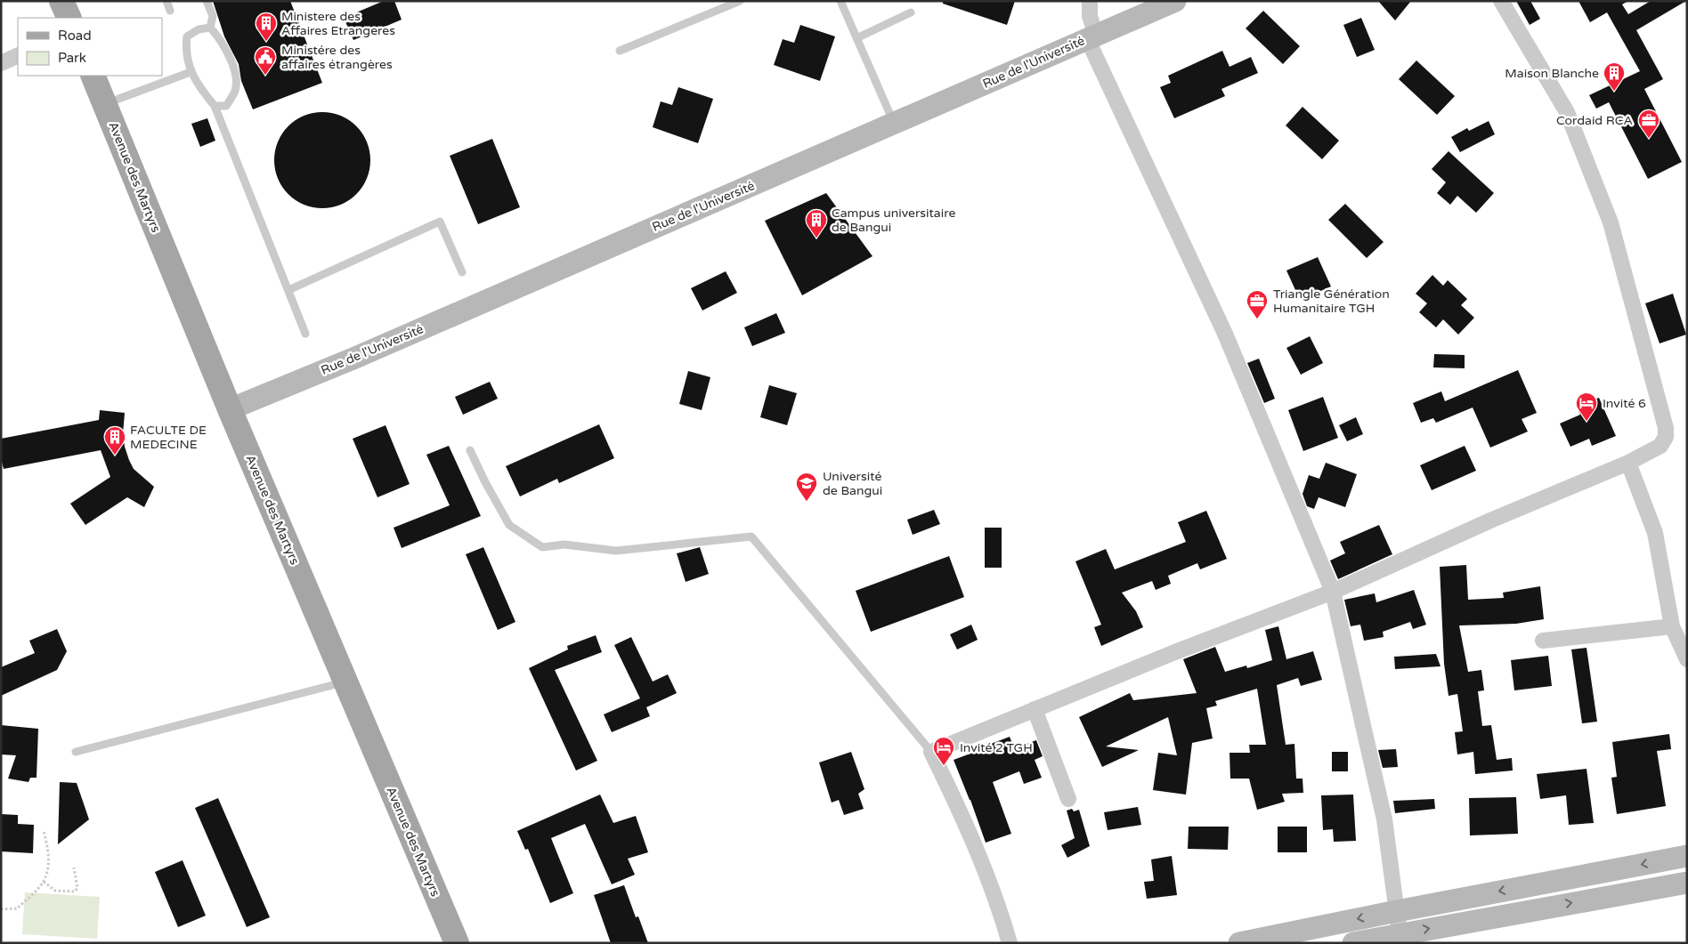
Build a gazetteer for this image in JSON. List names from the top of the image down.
{
  "streets": {
    "main road": ["Avenue des Martyrs"],
    "street": ["Rue de l'Université"]
  },
  "crossings": [
    ["Rue de l'Université", "Avenue des Martyrs"]
  ],
  "places": {
    "building": [
      "Ministere des Affaires Etrangeres",
      "Maison Blanche",
      "Campus universitaire de Bangui",
      "FACULTE DE MEDECINE"
    ],
    "public building": ["Ministére des affaires étrangères"],
    "office": ["Cordaid RCA", "Triangle Génération Humanitaire TGH"],
    "hotel": ["Invité 6", "Invité 2 TGH"],
    "school or university": ["Université de Bangui"]
  },
  "legend": ["Road", "Park"]
}
